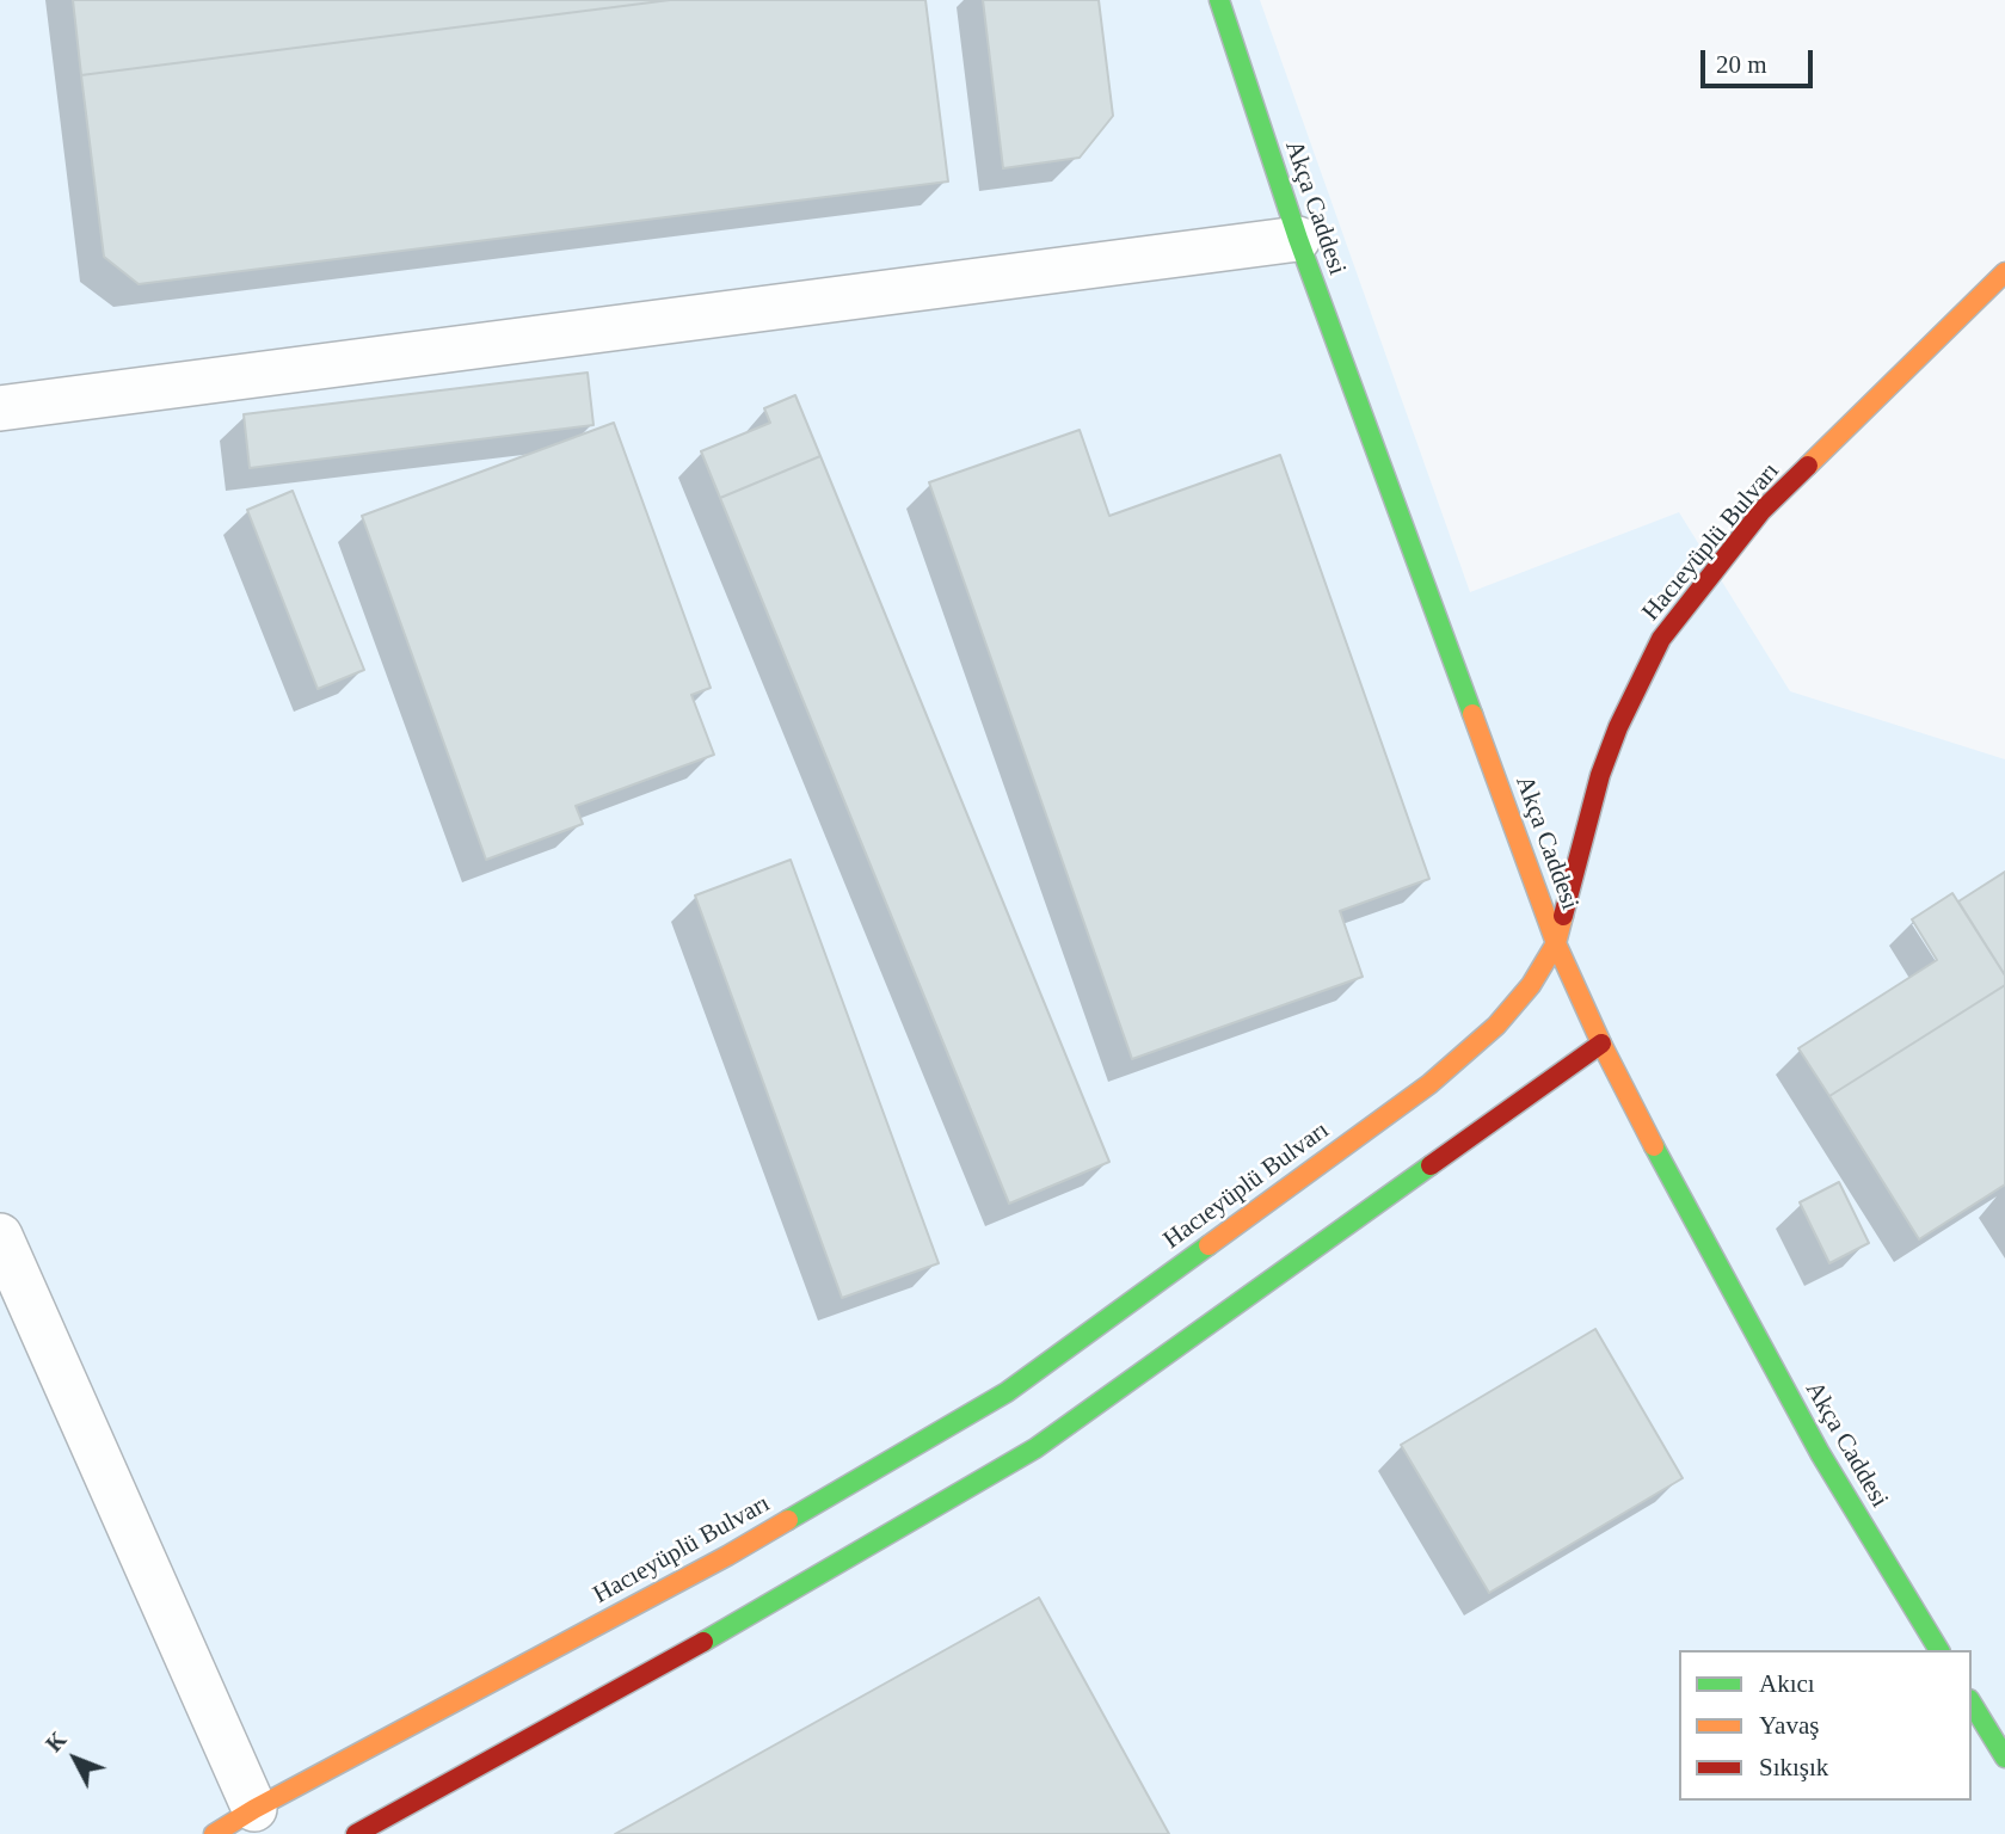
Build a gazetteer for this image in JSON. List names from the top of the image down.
{
  "streets": {
    "street": ["Akça Caddesi", "Hacıeyüplü Bulvarı"]
  },
  "crossings": [
    ["Akça Caddesi", "Hacıeyüplü Bulvarı"]
  ],
  "legend": ["Akıcı", "Yavaş", "Sıkışık"],
  "scale_bar": "20 m",
  "north": "top left"
}
